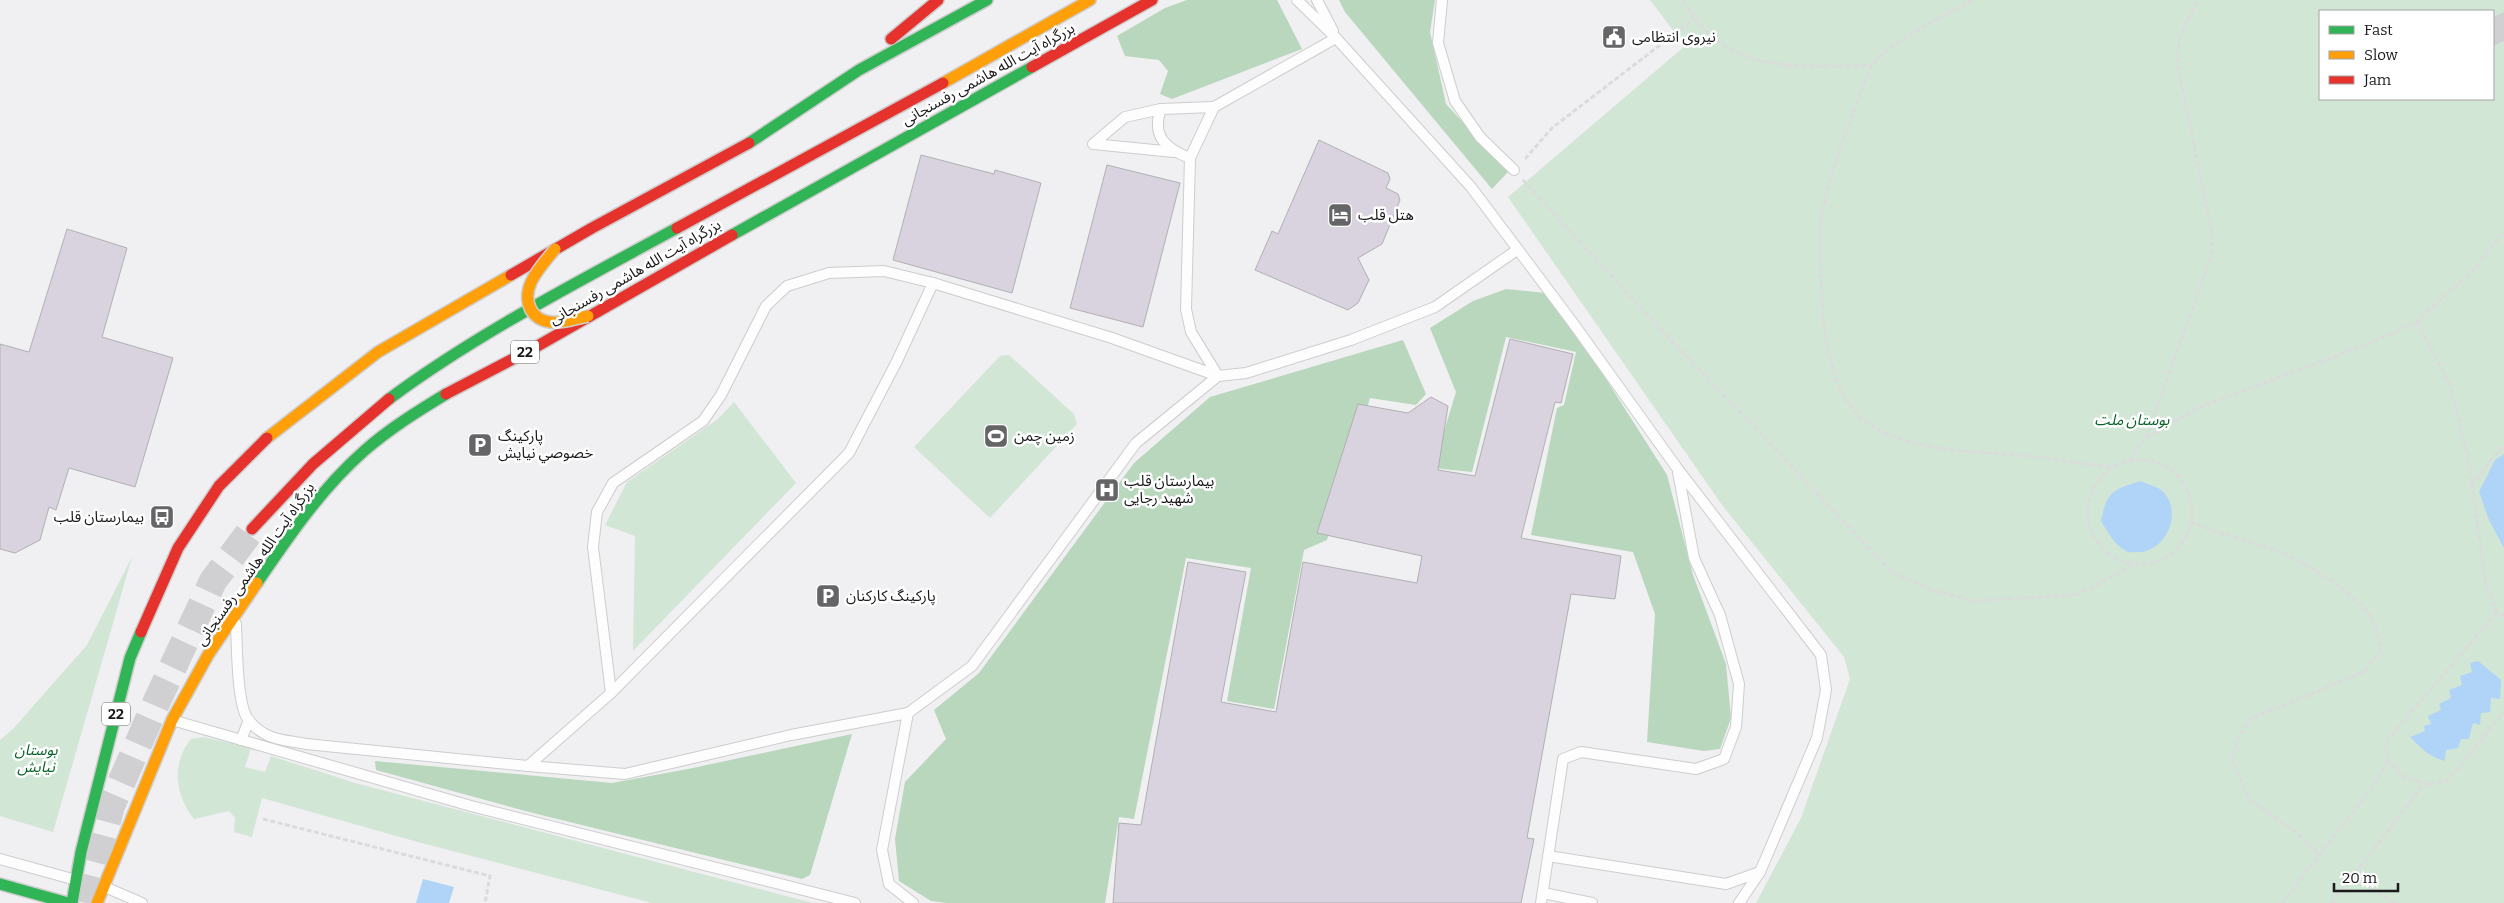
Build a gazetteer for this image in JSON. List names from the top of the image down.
{
  "streets": {
    "main road": ["بزرگراه آیت الله هاشمی رفسنجانی", "22"]
  },
  "parks": ["بوستان ملت", "بوستان نیایش"],
  "places": {
    "public building": ["نیروی انتظامی"],
    "hotel": ["هتل قلب"],
    "sports": ["زمین چمن"],
    "parking": ["پاركينگ خصوصي نيايش", "پارکینگ کارکنان"],
    "hospital": ["بیمارستان قلب شهید رجایی"],
    "bus stop": ["بیمارستان قلب"]
  },
  "legend": ["Fast", "Slow", "Jam"],
  "scale_bar": "20 m"
}
